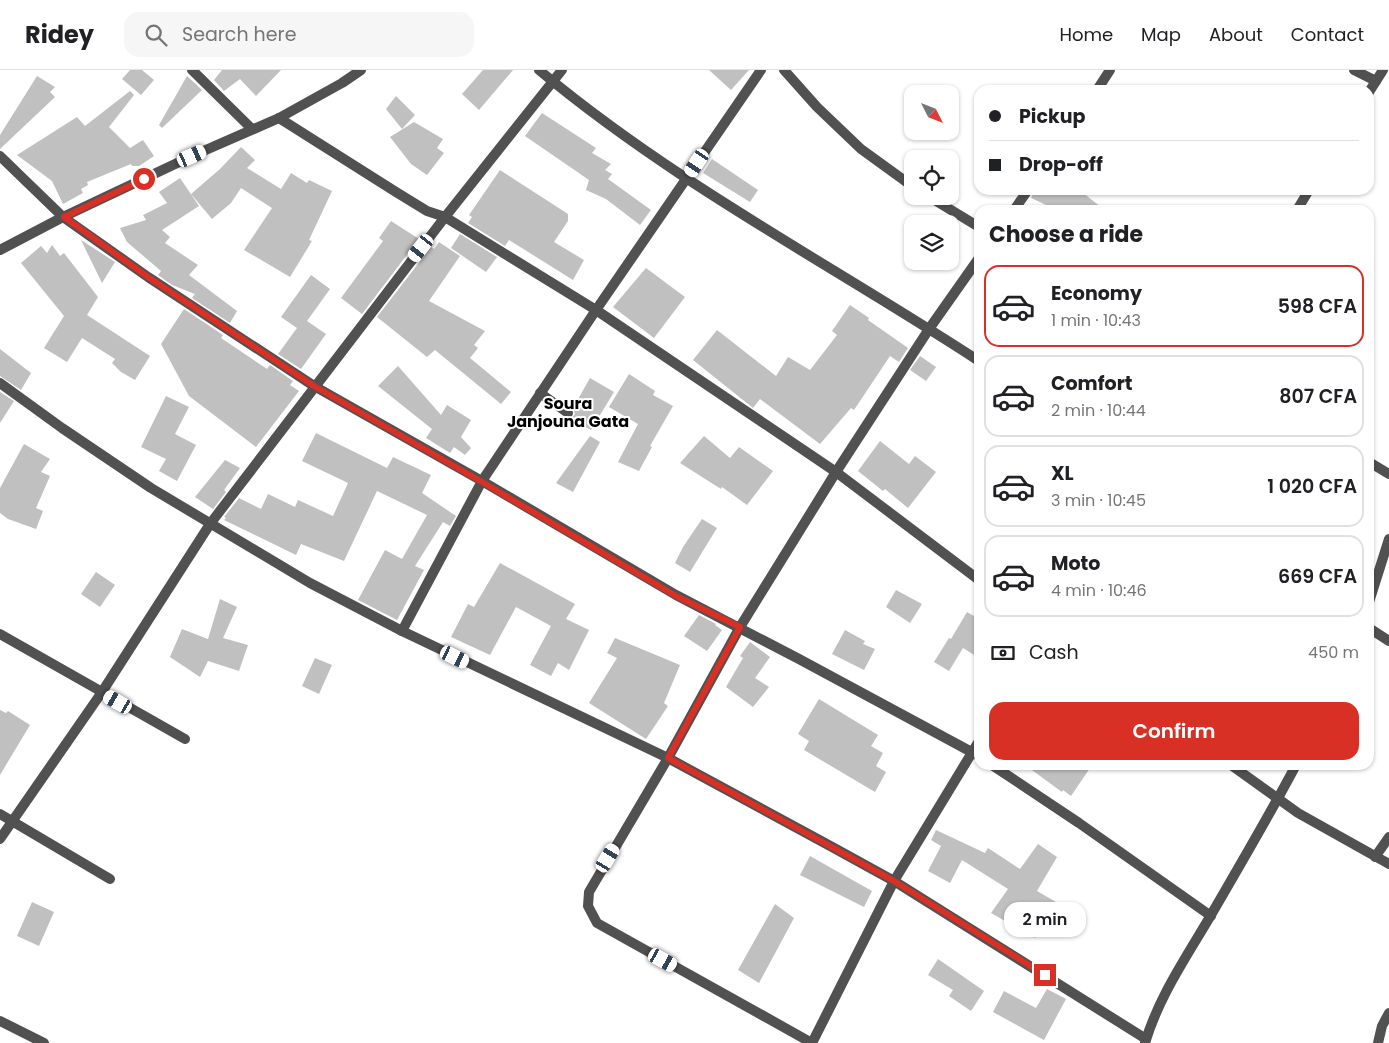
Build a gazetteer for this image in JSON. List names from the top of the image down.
{
  "districts": ["Soura Janjouna Gata"],
  "north": "bottom right",
  "page": {
    "header": "Ridey",
    "search": "Search here",
    "nav": [
      "Home",
      "Map",
      "About",
      "Contact"
    ],
    "banner": ["Pickup", "Drop-off"],
    "heading": "Choose a ride",
    "list": [
      {
        "name": "Economy",
        "note": "1 min · 10:43",
        "value": "598 CFA"
      },
      {
        "name": "Comfort",
        "note": "2 min · 10:44",
        "value": "807 CFA"
      },
      {
        "name": "XL",
        "note": "3 min · 10:45",
        "value": "1 020 CFA"
      },
      {
        "name": "Moto",
        "note": "4 min · 10:46",
        "value": "669 CFA"
      }
    ],
    "pay": ["Cash", "450 m"],
    "buttons": "Confirm",
    "bubble": "2 min"
  }
}
